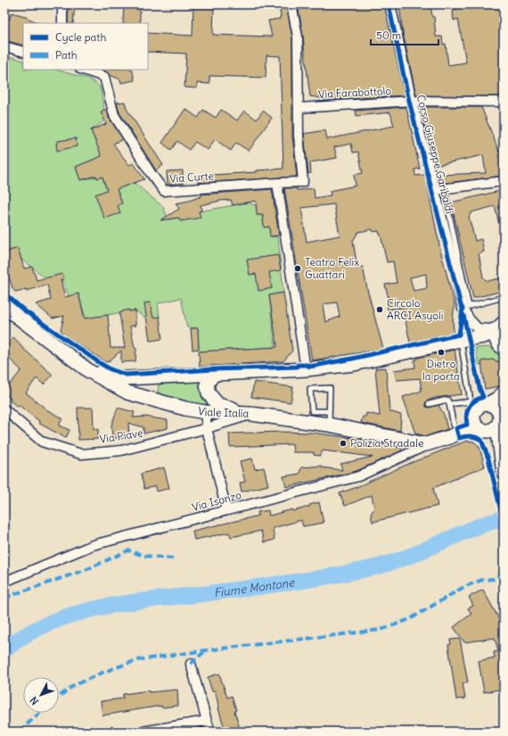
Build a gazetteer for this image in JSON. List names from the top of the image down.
{
  "streets": {
    "main road": ["Viale Italia"],
    "street": [
      "Via Farabottolo",
      "Corso Giuseppe Garibaldi",
      "Via Curte",
      "Via Piave",
      "Via Isonzo"
    ]
  },
  "crossings": [
    ["Via Farabottolo", "Corso Giuseppe Garibaldi"],
    ["Via Farabottolo", "Via Curte"],
    ["Viale Italia", "Via Piave"],
    ["Viale Italia", "Via Isonzo"]
  ],
  "water": ["Fiume Montone"],
  "places": [
    "Teatro Felix Guattari",
    "Circolo ARCI Asyoli",
    "Dietro la porta",
    "Polizia Stradale"
  ],
  "legend": ["Cycle path", "Path"],
  "scale_bar": "50 m",
  "north": "bottom left"
}
